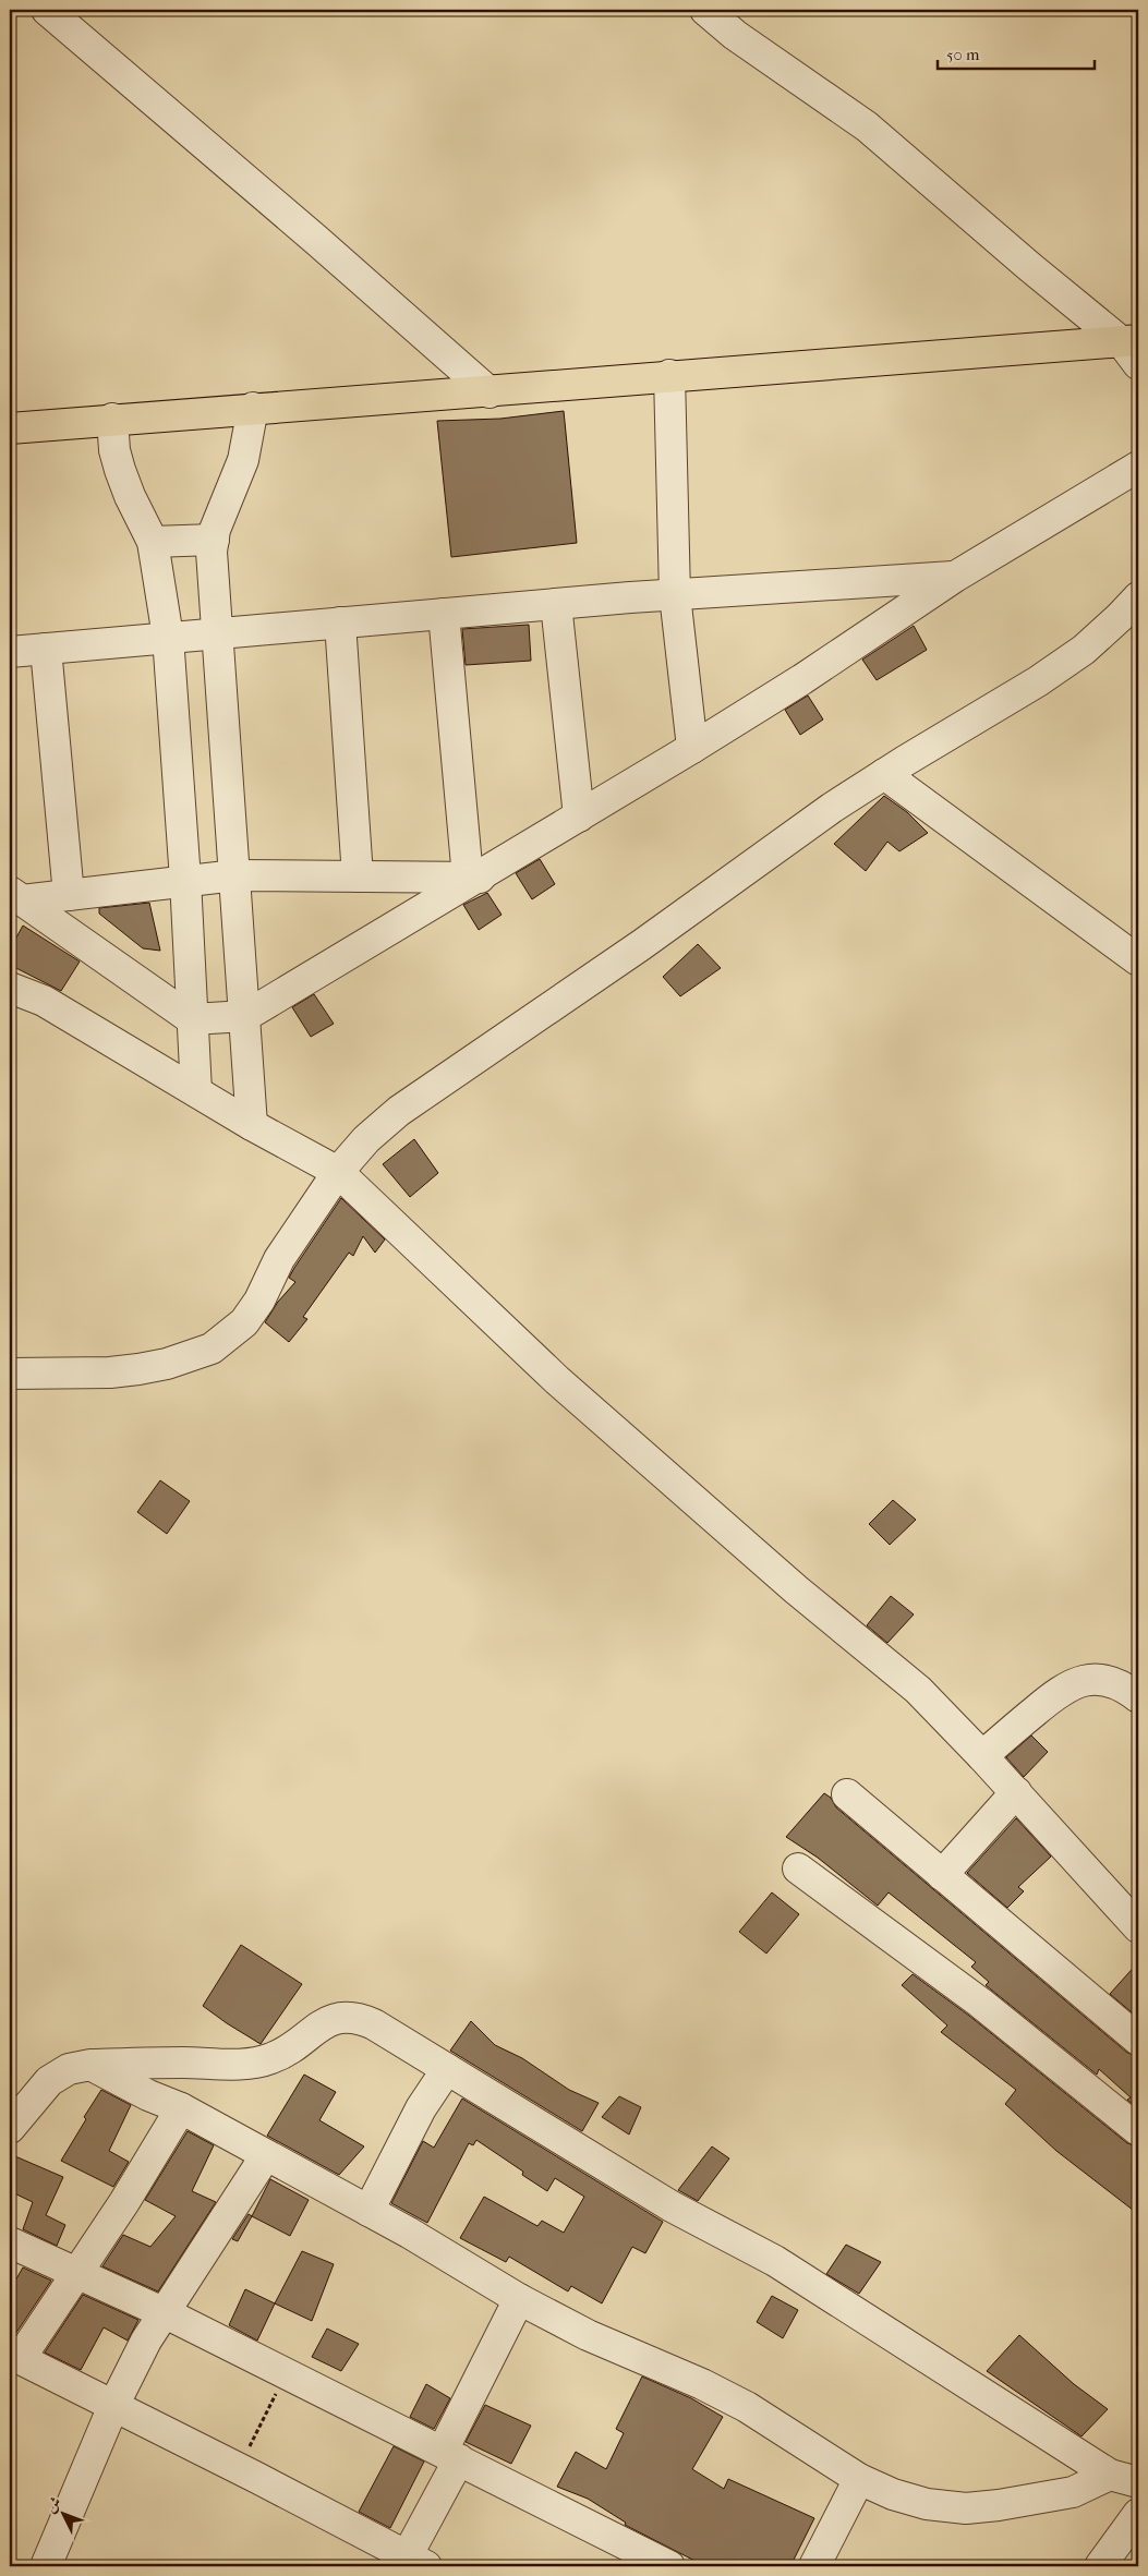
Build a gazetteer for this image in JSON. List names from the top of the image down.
{
  "scale_bar": "50 m",
  "north": "top left"
}
